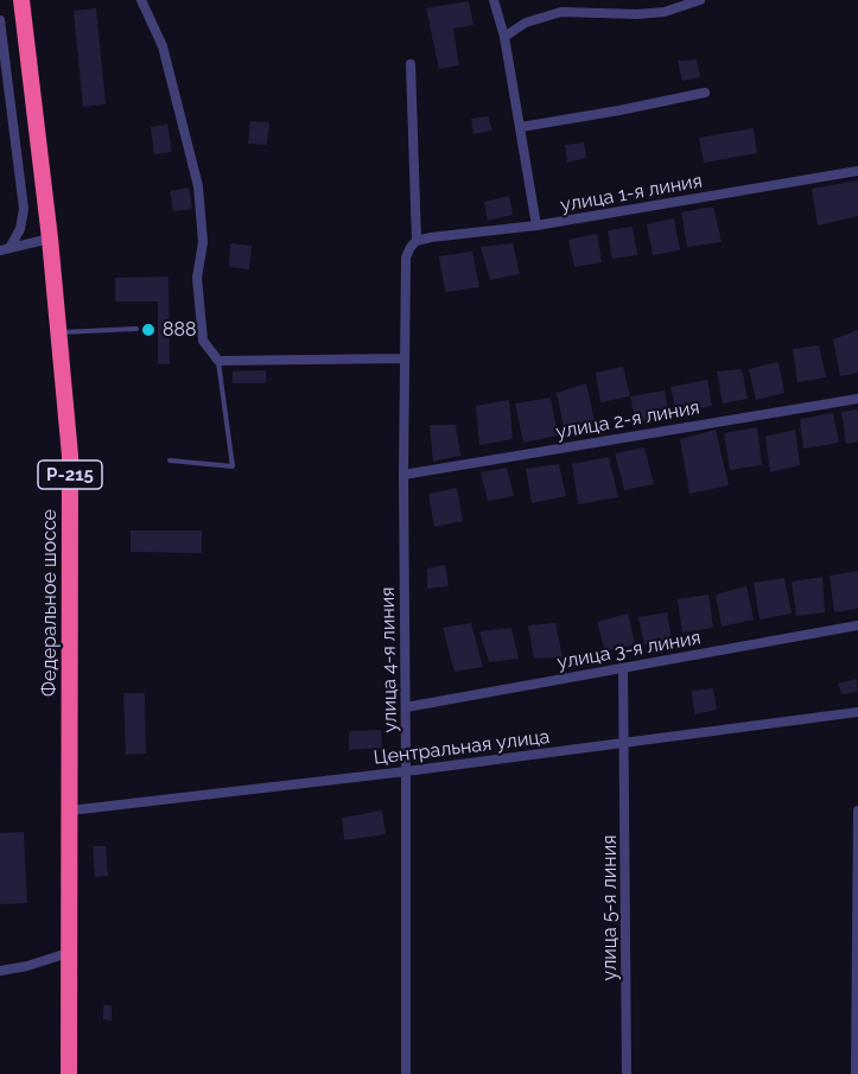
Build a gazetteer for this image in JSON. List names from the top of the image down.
{
  "streets": {
    "highway": ["Р-215", "Федеральное шоссе"],
    "street": [
      "улица 1-я линия",
      "улица 2-я линия",
      "улица 3-я линия",
      "улица 4-я линия",
      "Центральная улица",
      "улица 5-я линия"
    ]
  },
  "crossings": [
    ["улица 1-я линия", "улица 4-я линия"],
    ["улица 2-я линия", "улица 4-я линия"],
    ["Р-215", "Федеральное шоссе"],
    ["Федеральное шоссе", "Центральная улица"],
    ["улица 3-я линия", "улица 4-я линия"],
    ["улица 3-я линия", "улица 5-я линия"],
    ["улица 4-я линия", "Центральная улица"],
    ["Центральная улица", "улица 5-я линия"]
  ],
  "places": ["888"]
}
